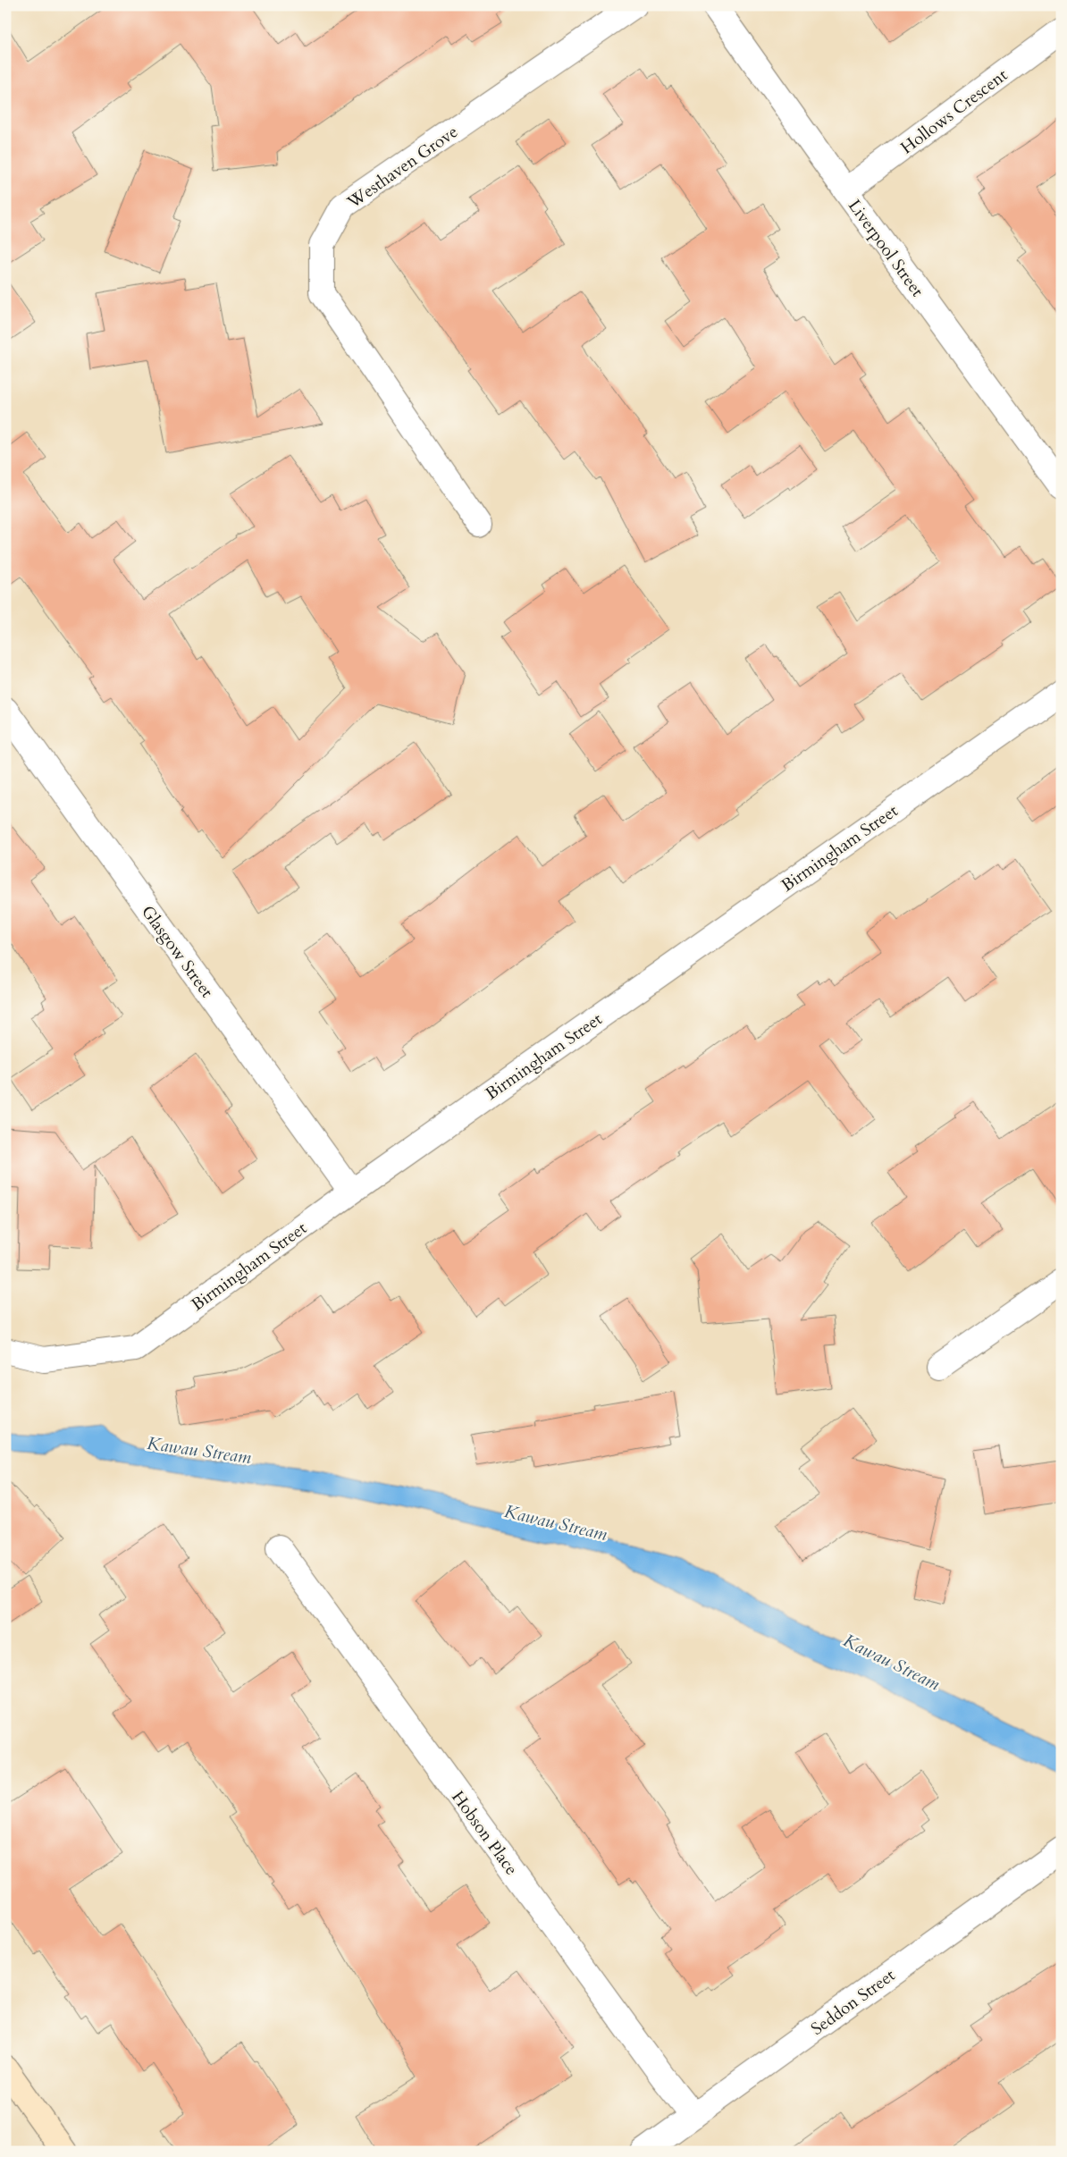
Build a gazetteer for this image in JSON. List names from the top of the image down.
{
  "streets": {
    "street": [
      "Hollows Crescent",
      "Westhaven Grove",
      "Liverpool Street",
      "Birmingham Street",
      "Glasgow Street",
      "Hobson Place",
      "Seddon Street"
    ]
  },
  "crossings": [
    ["Hollows Crescent", "Liverpool Street"],
    ["Birmingham Street", "Glasgow Street"],
    ["Hobson Place", "Seddon Street"]
  ],
  "water": ["Kawau Stream"]
}
